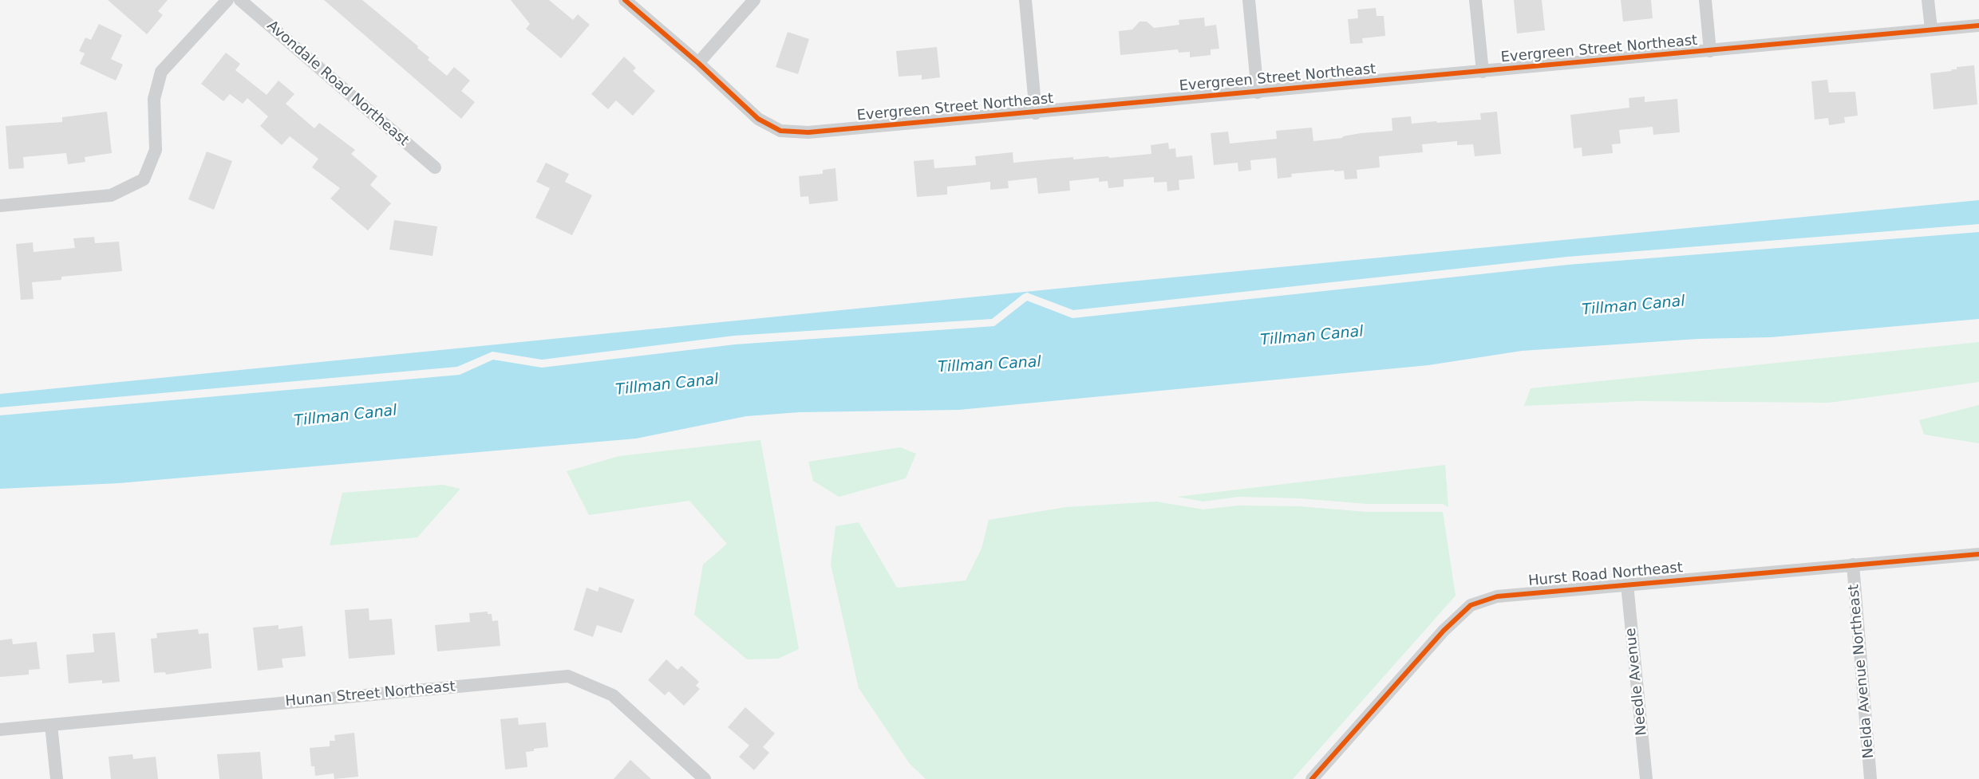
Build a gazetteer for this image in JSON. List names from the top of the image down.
{
  "streets": {
    "street": [
      "Evergreen Street Northeast",
      "Avondale Road Northeast",
      "Hurst Road Northeast",
      "Nelda Avenue Northeast",
      "Needle Avenue",
      "Hunan Street Northeast"
    ]
  },
  "crossings": [
    ["Hurst Road Northeast", "Nelda Avenue Northeast"],
    ["Hurst Road Northeast", "Needle Avenue"]
  ],
  "water": ["Tillman Canal"]
}
